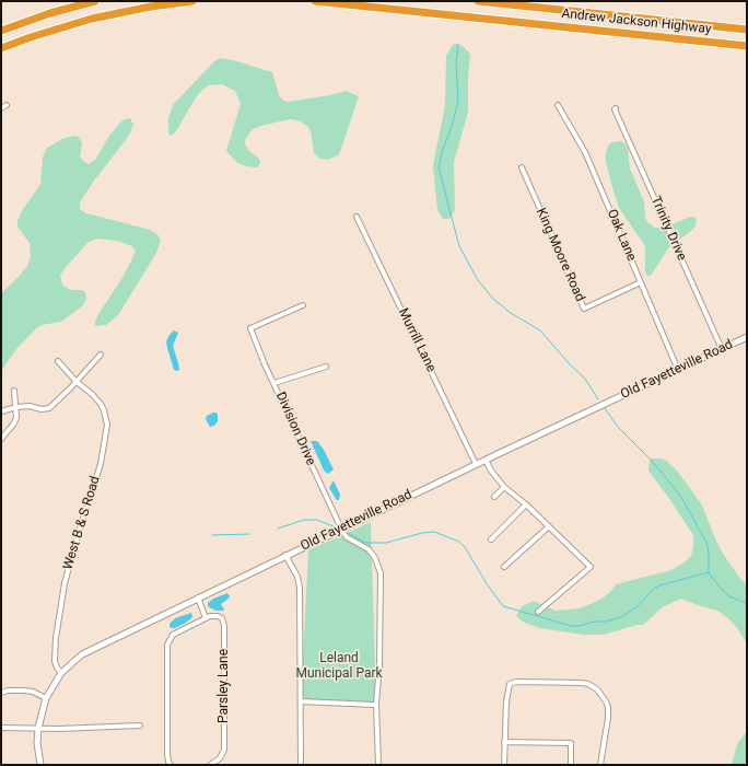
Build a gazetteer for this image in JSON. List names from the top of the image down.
{
  "streets": {
    "highway": ["Andrew Jackson Highway"],
    "street": [
      "Trinity Drive",
      "Oak Lane",
      "King Moore Road",
      "Murrill Lane",
      "Old Fayetteville Road",
      "Division Drive",
      "West B & S Road",
      "Parsley Lane"
    ]
  },
  "crossings": [
    ["Trinity Drive", "Old Fayetteville Road"],
    ["Oak Lane", "King Moore Road"],
    ["Oak Lane", "Old Fayetteville Road"],
    ["Murrill Lane", "Old Fayetteville Road"],
    ["Old Fayetteville Road", "Division Drive"],
    ["Old Fayetteville Road", "West B & S Road"]
  ],
  "parks": ["Leland Municipal Park"]
}
